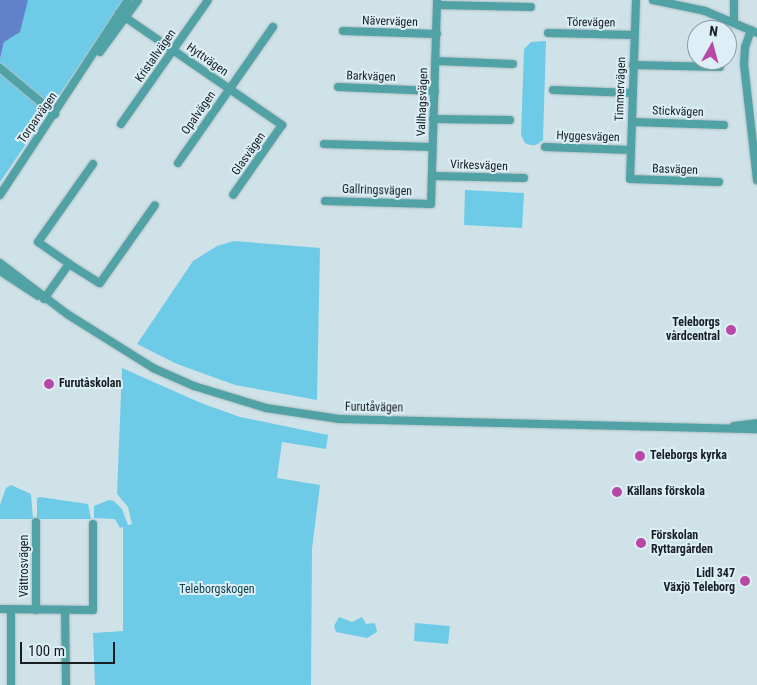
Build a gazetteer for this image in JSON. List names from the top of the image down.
{
  "streets": {
    "street": [
      "Nävervägen",
      "Törevägen",
      "Kristallvägen",
      "Hyttvägen",
      "Barkvägen",
      "Timmervägen",
      "Vallhagsvägen",
      "Stickvägen",
      "Opalvägen",
      "Torparvägen",
      "Hyggesvägen",
      "Glasvägen",
      "Virkesvägen",
      "Basvägen",
      "Gallringsvägen",
      "Furutåvägen",
      "Vättrosvägen"
    ]
  },
  "crossings": [
    ["Nävervägen", "Vallhagsvägen"],
    ["Törevägen", "Timmervägen"],
    ["Kristallvägen", "Hyttvägen"],
    ["Hyttvägen", "Opalvägen"],
    ["Hyttvägen", "Torparvägen"],
    ["Hyttvägen", "Glasvägen"],
    ["Barkvägen", "Vallhagsvägen"],
    ["Timmervägen", "Stickvägen"],
    ["Timmervägen", "Hyggesvägen"],
    ["Timmervägen", "Basvägen"],
    ["Vallhagsvägen", "Virkesvägen"],
    ["Vallhagsvägen", "Gallringsvägen"]
  ],
  "parks": ["Teleborgskogen"],
  "places": [
    "Teleborgs vårdcentral",
    "Furutåskolan",
    "Teleborgs kyrka",
    "Källans förskola",
    "Förskolan Ryttargården",
    "Lidl 347 Växjö Teleborg"
  ],
  "scale_bar": "100 m",
  "north": "top"
}
